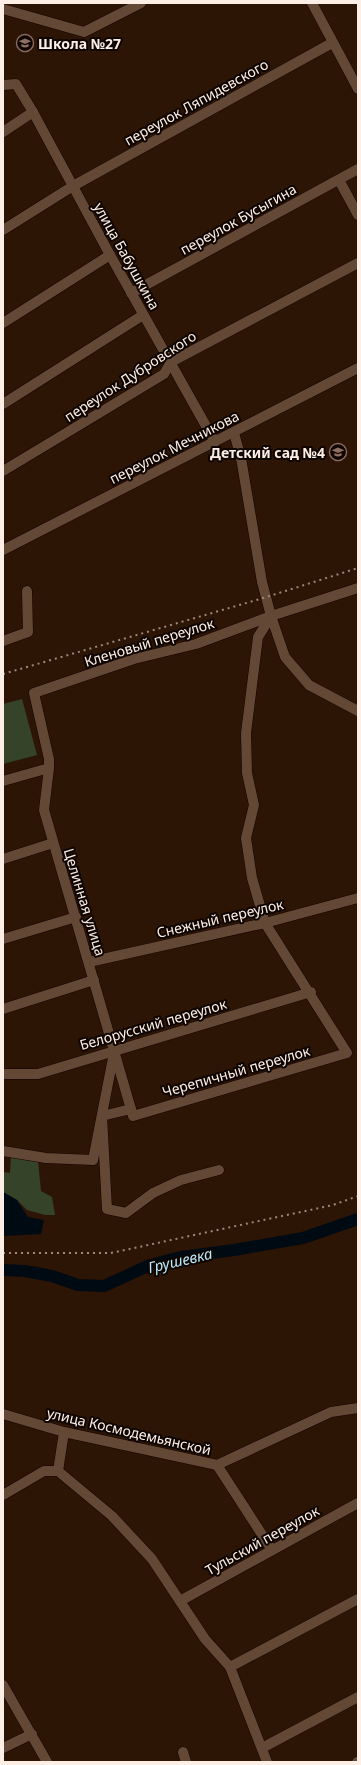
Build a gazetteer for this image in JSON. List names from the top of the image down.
{
  "streets": {
    "street": [
      "переулок Ляпидевского",
      "переулок Бусыгина",
      "улица Бабушкина",
      "переулок Дубровского",
      "переулок Мечникова",
      "Кленовый переулок",
      "Целинная улица",
      "Снежный переулок",
      "Белорусский переулок",
      "Черепичный переулок",
      "улица Космодемьянской",
      "Тульский переулок"
    ]
  },
  "crossings": [
    ["переулок Ляпидевского", "улица Бабушкина"],
    ["переулок Бусыгина", "улица Бабушкина"],
    ["улица Бабушкина", "переулок Дубровского"],
    ["улица Бабушкина", "переулок Мечникова"],
    ["Кленовый переулок", "Целинная улица"],
    ["Целинная улица", "Снежный переулок"],
    ["Целинная улица", "Белорусский переулок"],
    ["Целинная улица", "Черепичный переулок"],
    ["Белорусский переулок", "Черепичный переулок"]
  ],
  "water": ["Грушевка"],
  "places": {
    "school or university": ["Школа №27", "Детский сад №4"]
  }
}
